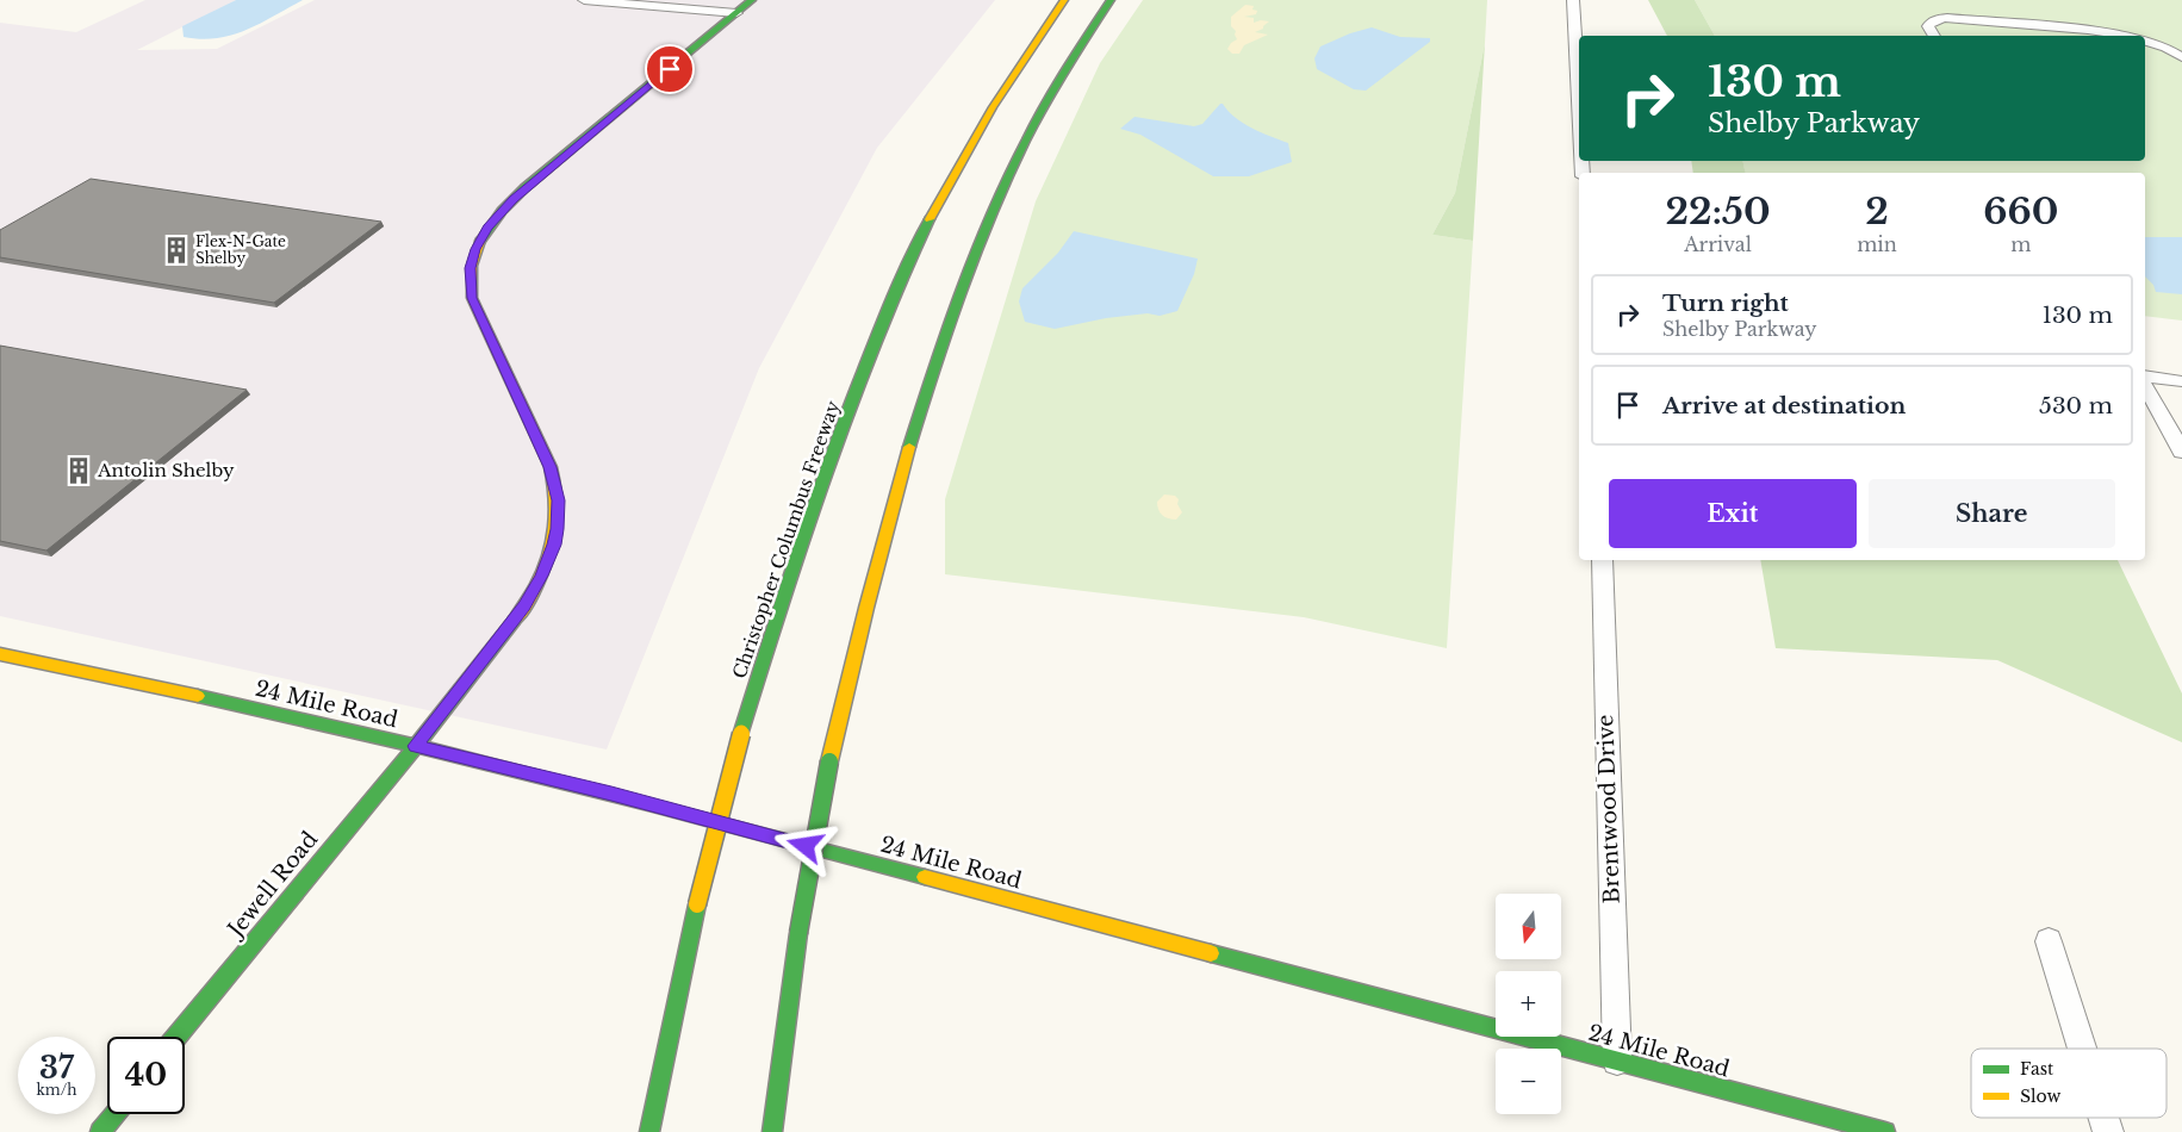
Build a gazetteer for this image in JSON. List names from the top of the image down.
{
  "streets": {
    "main road": ["Christopher Columbus Freeway", "24 Mile Road", "Jewell Road"],
    "street": ["Brentwood Drive"]
  },
  "crossings": [
    ["24 Mile Road", "Brentwood Drive"],
    ["24 Mile Road", "Jewell Road"]
  ],
  "places": {
    "building": ["Flex-N-Gate Shelby", "Antolin Shelby"]
  },
  "legend": ["Fast", "Slow"],
  "north": "bottom",
  "page": {
    "turn": ["130 m", "Shelby Parkway"],
    "eta": [
      "22:50",
      "Arrival",
      "2",
      "min",
      "660",
      "m"
    ],
    "list": [
      {
        "name": "Turn right",
        "note": "Shelby Parkway",
        "value": "130 m"
      },
      {
        "name": "Arrive at destination",
        "value": "530 m"
      }
    ],
    "buttons": ["Exit", "Share"],
    "map_buttons": ["+", "−"],
    "speed": "37 km/h",
    "limit": "40"
  }
}
